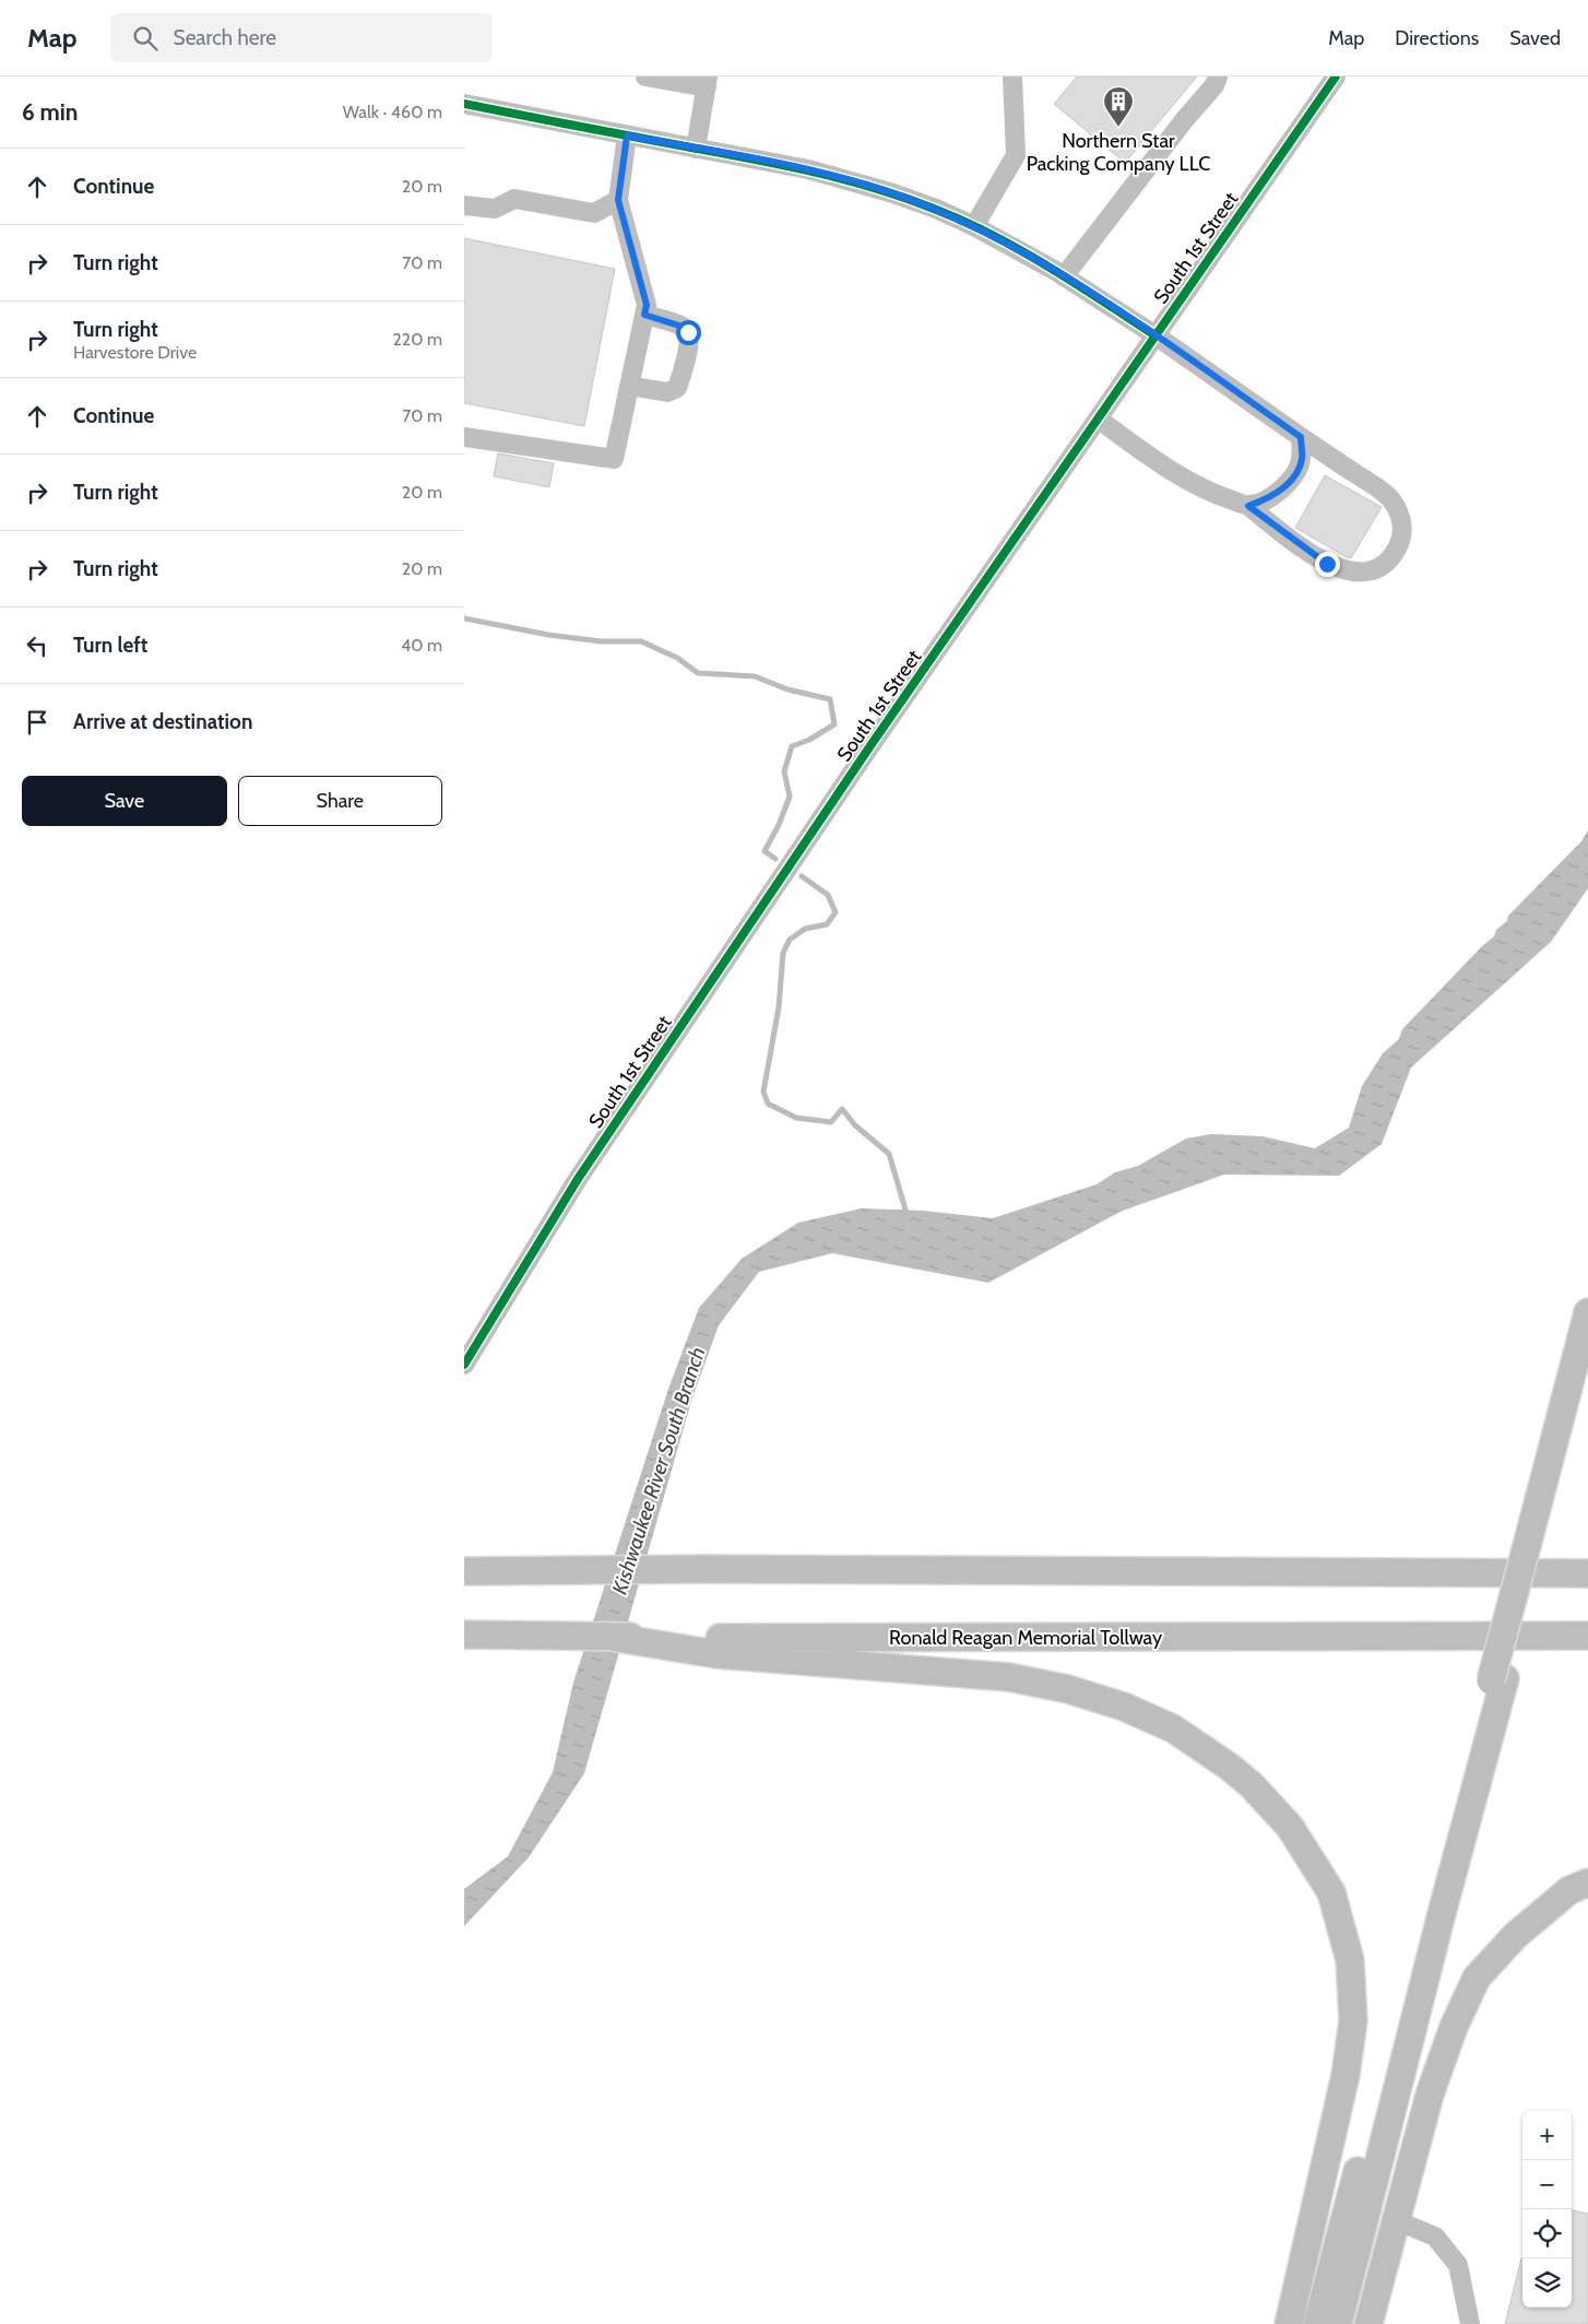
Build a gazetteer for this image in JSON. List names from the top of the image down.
{
  "streets": {
    "highway": ["Ronald Reagan Memorial Tollway"],
    "street": ["South 1st Street"]
  },
  "water": ["Kishwaukee River South Branch"],
  "places": {
    "building": ["Northern Star Packing Company LLC"]
  },
  "page": {
    "header": "Map",
    "search": "Search here",
    "nav": ["Map", "Directions", "Saved"],
    "heading": ["6 min", "Walk · 460 m"],
    "list": [
      ["Continue", "20 m"],
      ["Turn right", "70 m"],
      ["Turn right", "Harvestore Drive", "220 m"],
      ["Continue", "70 m"],
      ["Turn right", "20 m"],
      ["Turn right", "20 m"],
      ["Turn left", "40 m"],
      "Arrive at destination"
    ],
    "buttons": ["Save", "Share"],
    "map_buttons": ["+", "−"]
  }
}
